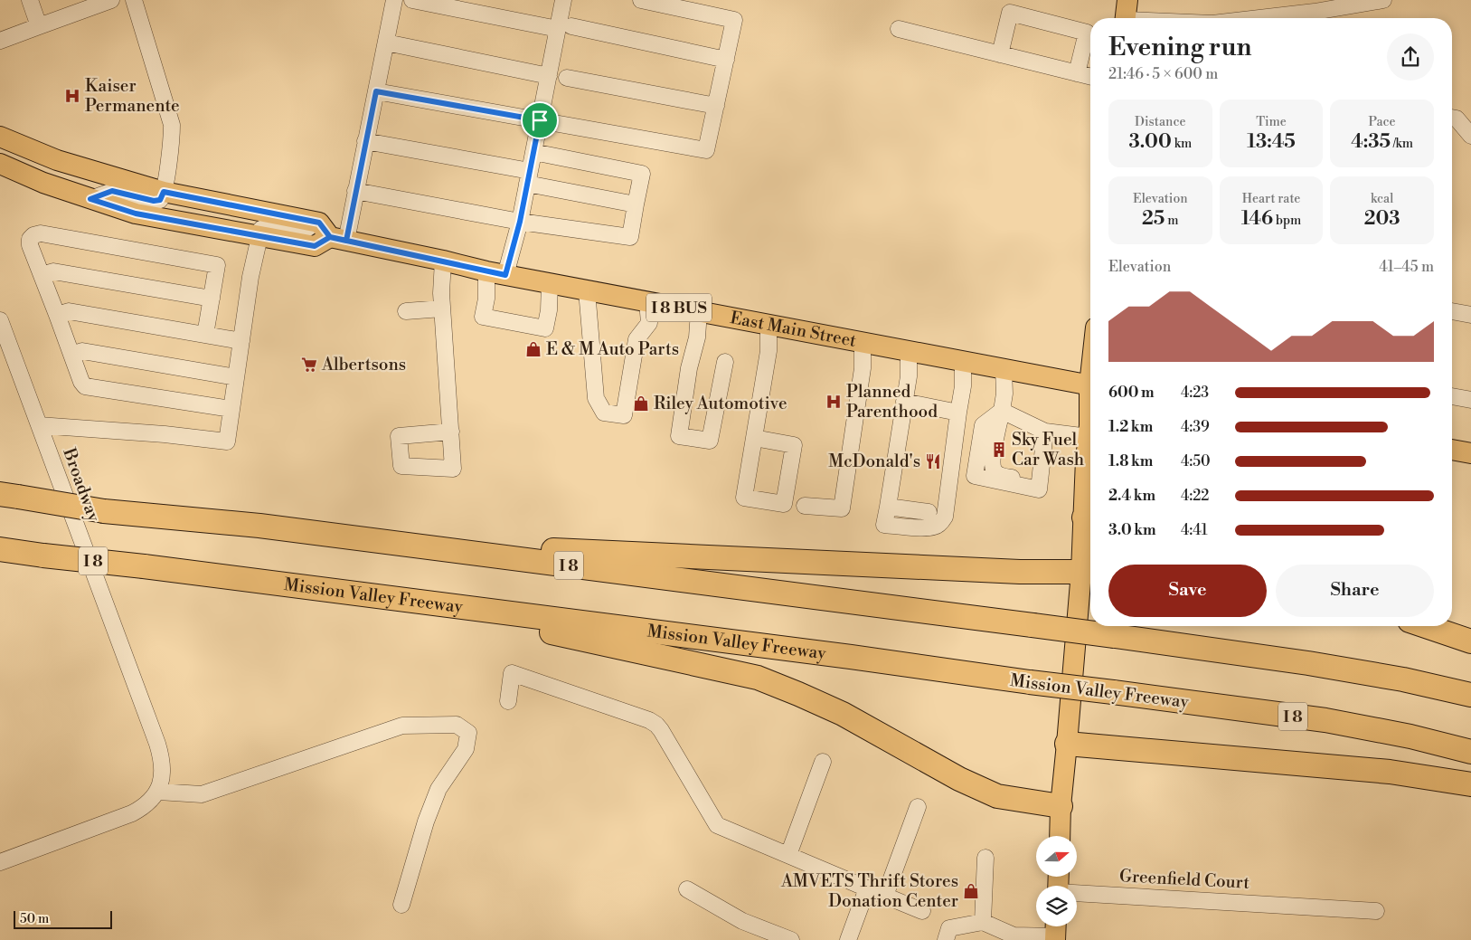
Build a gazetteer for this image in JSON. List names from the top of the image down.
{
  "streets": {
    "highway": ["I 8", "Mission Valley Freeway"],
    "main road": ["I 8 BUS", "East Main Street"],
    "street": ["Broadway", "Greenfield Court"]
  },
  "places": {
    "hospital": ["Kaiser Permanente", "Planned Parenthood"],
    "shop": ["E & M Auto Parts", "Riley Automotive", "AMVETS Thrift Stores Donation Center"],
    "supermarket": ["Albertsons"],
    "building": ["Sky Fuel Car Wash"],
    "restaurant": ["McDonald's"]
  },
  "scale_bar": "50 m",
  "north": "right",
  "page": {
    "heading": ["Evening run", "21:46 · 5 × 600 m"],
    "stats": [
      ["Distance", "3.00 km"],
      ["Time", "13:45"],
      ["Pace", "4:35 /km"],
      ["Elevation", "25 m"],
      ["Heart rate", "146 bpm"],
      ["kcal", "203"]
    ],
    "chart": ["Elevation", "41–45 m"],
    "list": [
      {
        "name": "600 m",
        "note": "4:23"
      },
      {
        "name": "1.2 km",
        "note": "4:39"
      },
      {
        "name": "1.8 km",
        "note": "4:50"
      },
      {
        "name": "2.4 km",
        "note": "4:22"
      },
      {
        "name": "3.0 km",
        "note": "4:41"
      }
    ],
    "buttons": ["Save", "Share"],
    "scale": "50 m"
  }
}
